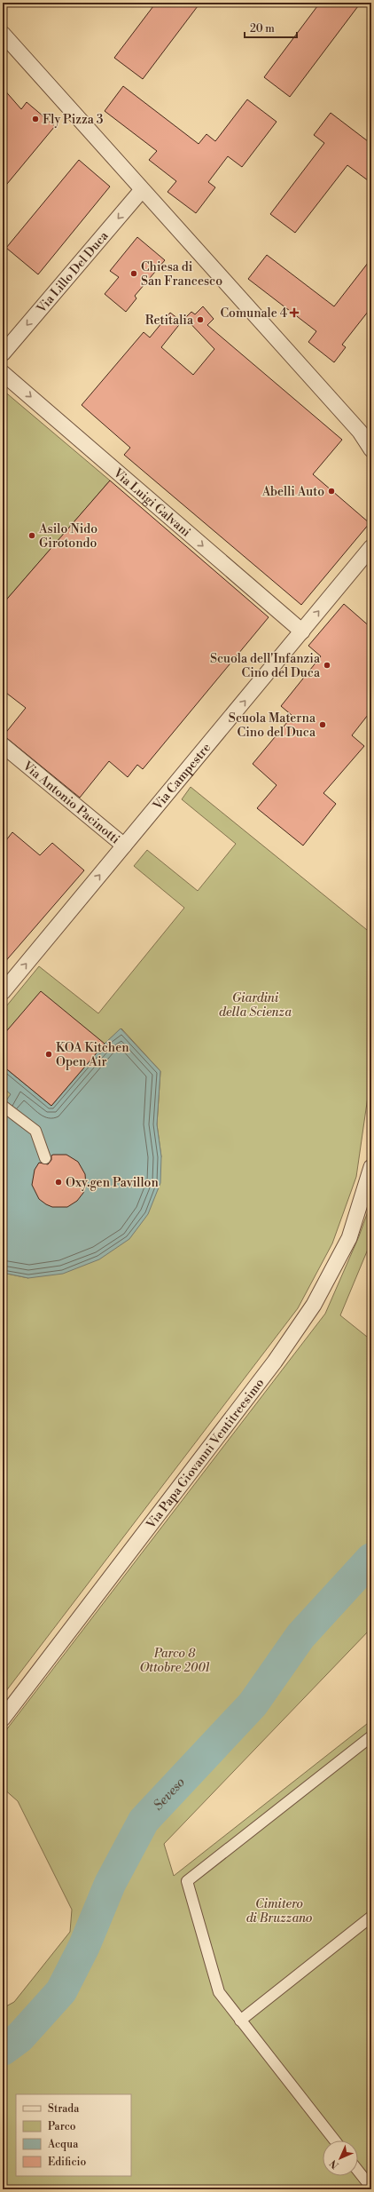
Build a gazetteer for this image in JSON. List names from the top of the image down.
{
  "streets": {
    "street": [
      "Via Lillo Del Duca",
      "Via Luigi Galvani",
      "Via Campestre",
      "Via Antonio Pacinotti",
      "Via Papa Giovanni Ventitreesimo"
    ]
  },
  "crossings": [
    ["Via Luigi Galvani", "Via Campestre"],
    ["Via Campestre", "Via Antonio Pacinotti"]
  ],
  "one_way": ["Via Lillo Del Duca", "Via Luigi Galvani", "Via Campestre"],
  "water": ["Seveso"],
  "parks": ["Giardini della Scienza", "Parco 8 Ottobre 2001", "Cimitero di Bruzzano"],
  "places": {
    "other": [
      "Fly Pizza 3",
      "Chiesa di San Francesco",
      "Retitalia",
      "Abelli Auto",
      "Asilo Nido Girotondo",
      "Scuola dell'Infanzia Cino del Duca",
      "Scuola Materna Cino del Duca",
      "KOA Kitchen Open Air",
      "Oxy.gen Pavillon"
    ],
    "health": ["Comunale 4"]
  },
  "legend": [
    "Strada",
    "Parco",
    "Acqua",
    "Edificio"
  ],
  "scale_bar": "20 m",
  "north": "bottom left"
}
